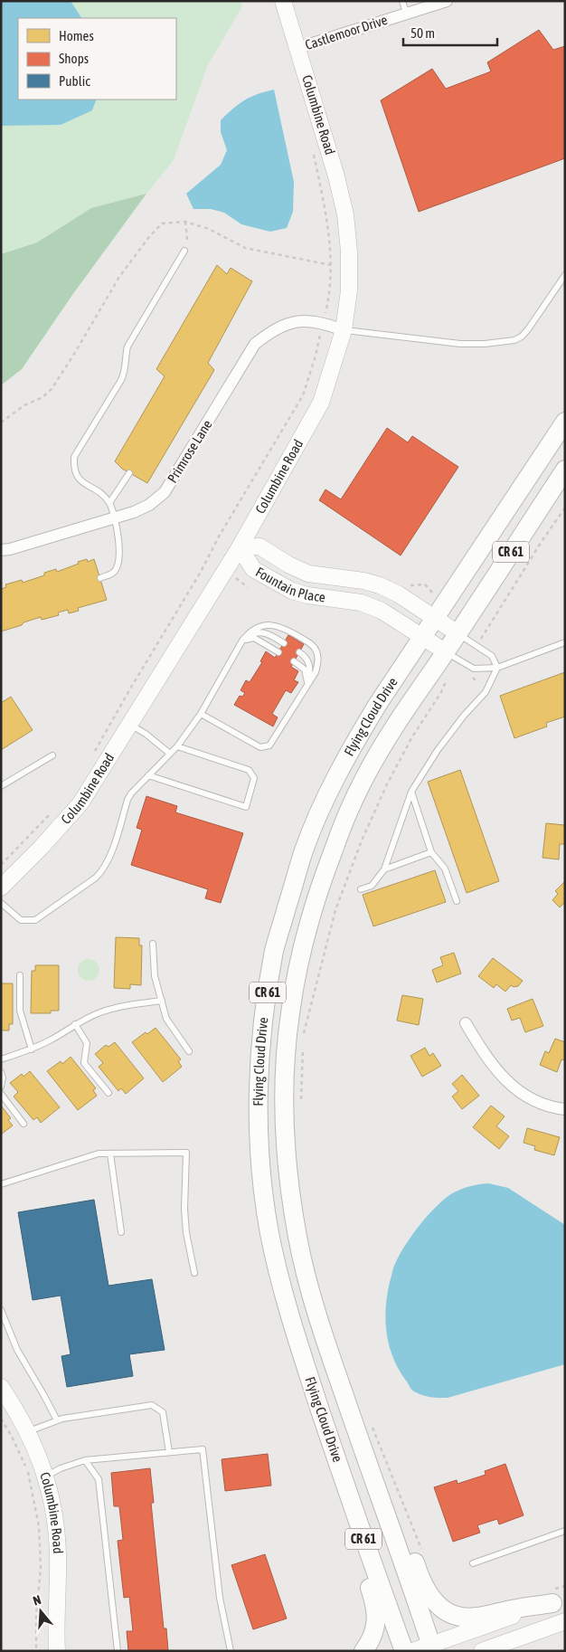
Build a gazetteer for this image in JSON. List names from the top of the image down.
{
  "streets": {
    "main road": ["CR 61", "Flying Cloud Drive"],
    "street": [
      "Castlemoor Drive",
      "Columbine Road",
      "Primrose Lane",
      "Fountain Place"
    ]
  },
  "crossings": [
    ["Castlemoor Drive", "Columbine Road"],
    ["Columbine Road", "Primrose Lane"],
    ["Columbine Road", "Fountain Place"],
    ["Fountain Place", "Flying Cloud Drive"]
  ],
  "legend": ["Homes", "Shops", "Public"],
  "scale_bar": "50 m",
  "north": "top"
}
